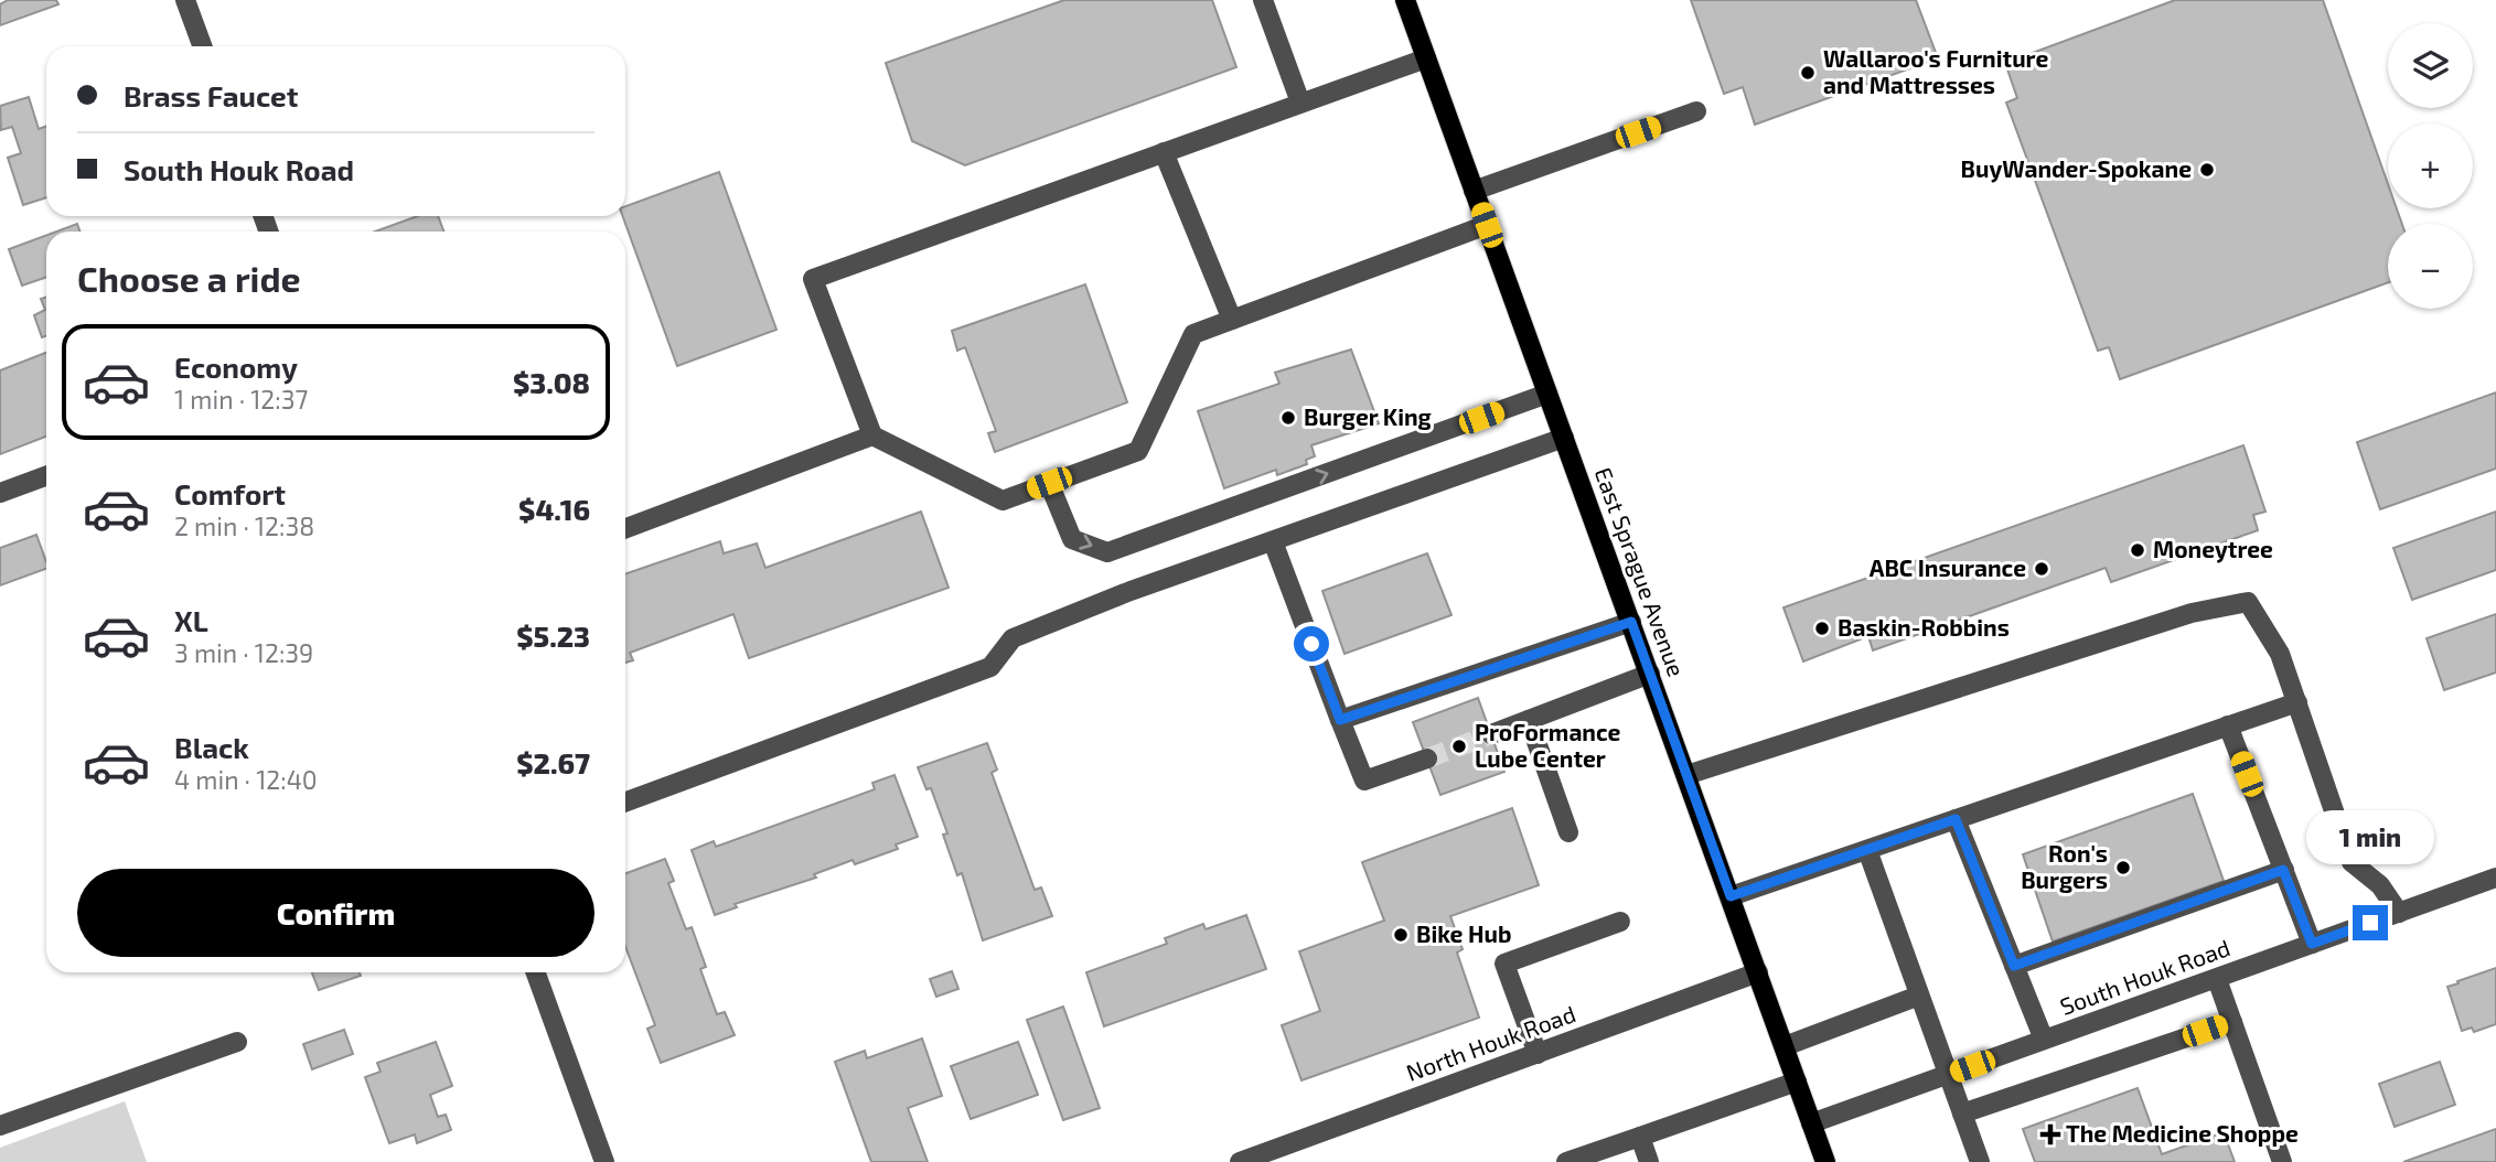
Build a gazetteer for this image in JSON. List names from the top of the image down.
{
  "streets": {
    "main road": ["East Sprague Avenue"],
    "street": ["South Houk Road", "North Houk Road"]
  },
  "crossings": [
    ["East Sprague Avenue", "South Houk Road"],
    ["East Sprague Avenue", "North Houk Road"]
  ],
  "places": {
    "other": [
      "Wallaroo's Furniture and Mattresses",
      "BuyWander-Spokane",
      "Burger King",
      "Moneytree",
      "ABC Insurance",
      "Baskin-Robbins",
      "ProFormance Lube Center",
      "Ron's Burgers",
      "Bike Hub"
    ],
    "health": ["The Medicine Shoppe"]
  },
  "page": {
    "map_buttons": ["+", "−"],
    "banner": ["Brass Faucet", "South Houk Road"],
    "heading": "Choose a ride",
    "list": [
      {
        "name": "Economy",
        "note": "1 min · 12:37",
        "value": "$3.08"
      },
      {
        "name": "Comfort",
        "note": "2 min · 12:38",
        "value": "$4.16"
      },
      {
        "name": "XL",
        "note": "3 min · 12:39",
        "value": "$5.23"
      },
      {
        "name": "Black",
        "note": "4 min · 12:40",
        "value": "$2.67"
      }
    ],
    "bubble": "1 min",
    "buttons": "Confirm"
  }
}
